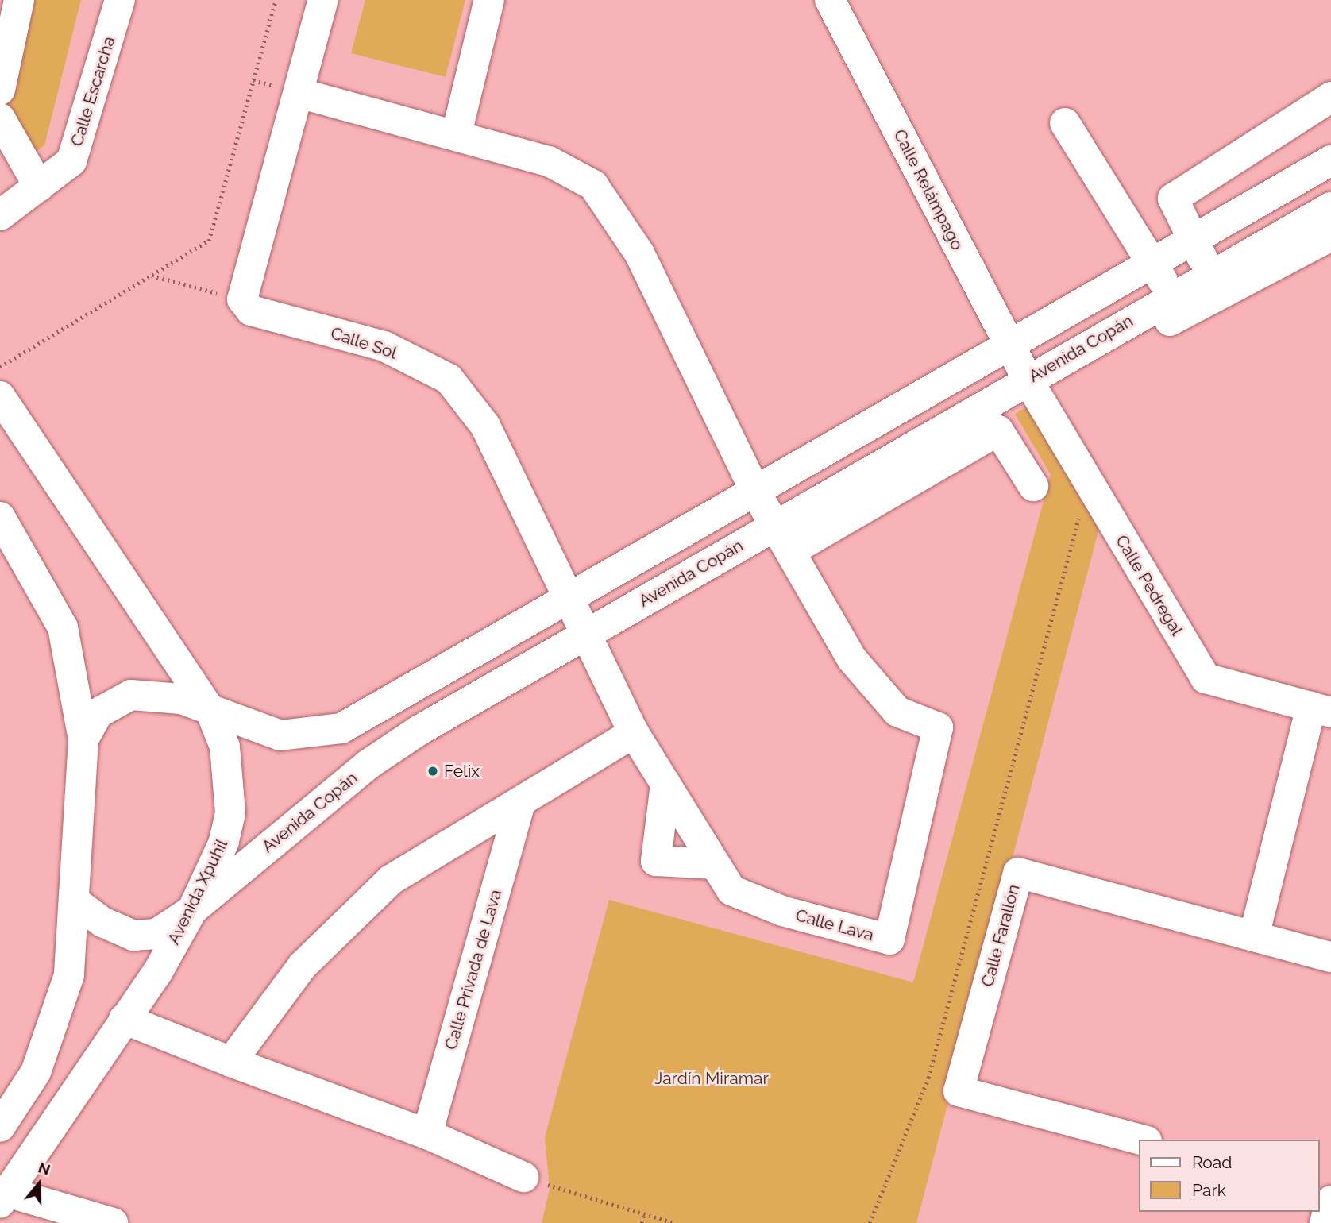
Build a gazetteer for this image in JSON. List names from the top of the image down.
{
  "streets": {
    "street": [
      "Calle Escarcha",
      "Calle Relámpago",
      "Calle Sol",
      "Avenida Copán",
      "Calle Pedregal",
      "Avenida Xpuhil",
      "Calle Lava",
      "Calle Farallón",
      "Calle Privada de Lava"
    ]
  },
  "crossings": [
    ["Calle Relámpago", "Avenida Copán"],
    ["Calle Relámpago", "Calle Pedregal"],
    ["Calle Sol", "Calle Lava"],
    ["Avenida Copán", "Calle Pedregal"],
    ["Avenida Copán", "Avenida Xpuhil"],
    ["Avenida Copán", "Calle Lava"]
  ],
  "parks": ["Jardín Miramar"],
  "places": ["Felix"],
  "legend": ["Road", "Park"],
  "north": "top"
}
